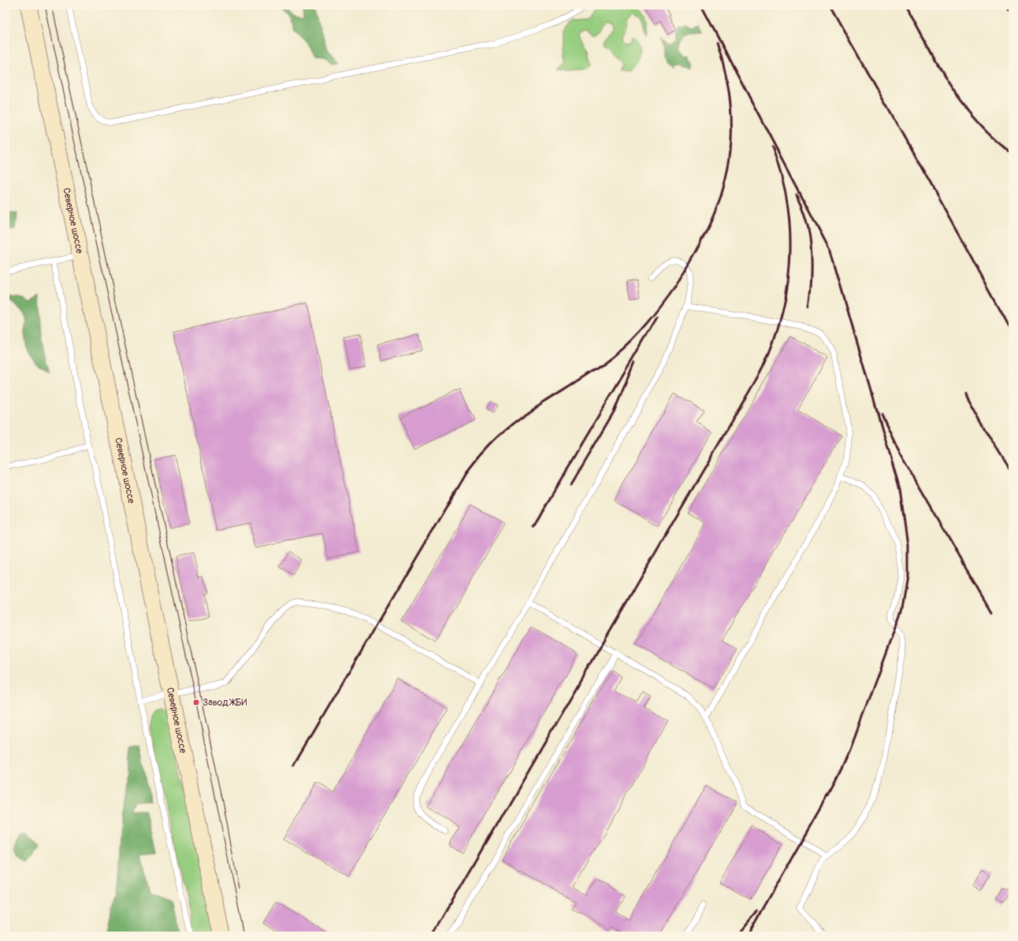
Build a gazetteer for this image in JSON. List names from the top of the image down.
{
  "streets": {
    "main road": ["Северное шоссе"]
  },
  "places": {
    "transit": ["Завод ЖБИ"]
  }
}
